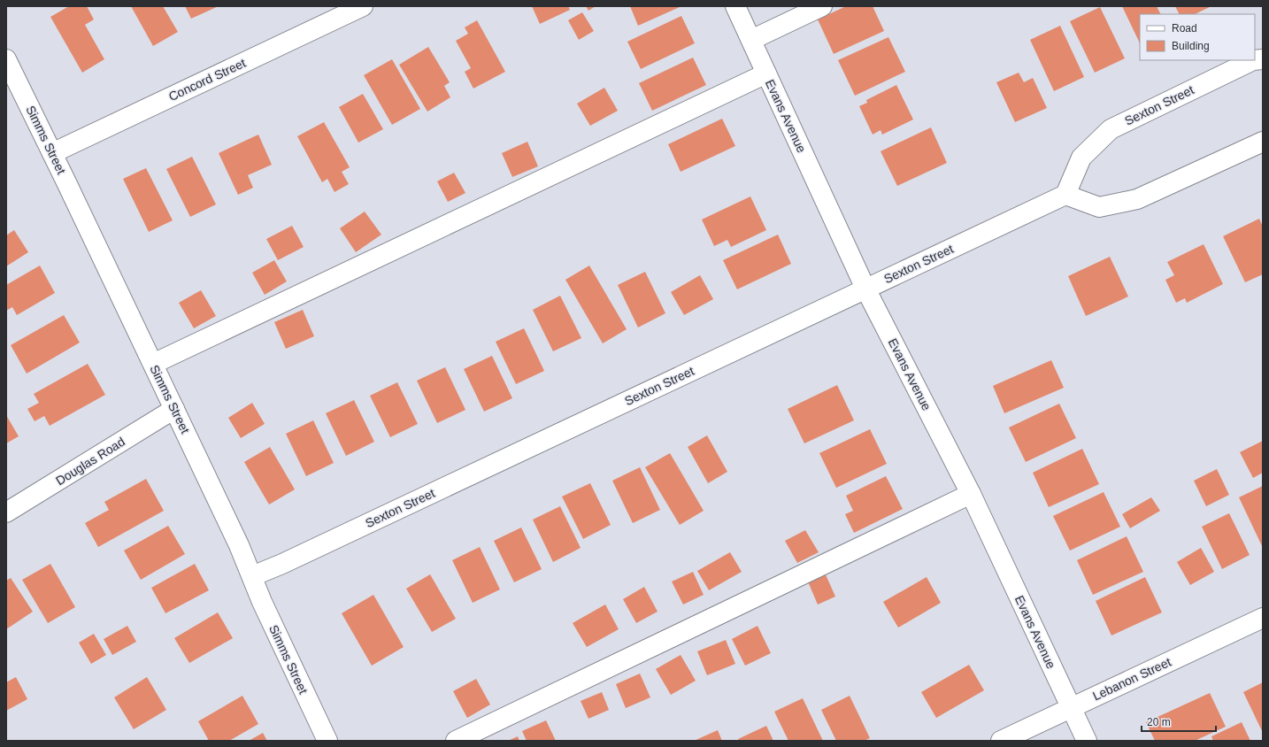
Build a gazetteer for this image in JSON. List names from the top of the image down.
{
  "streets": {
    "street": [
      "Concord Street",
      "Sexton Street",
      "Evans Avenue",
      "Simms Street",
      "Douglas Road",
      "Lebanon Street"
    ]
  },
  "crossings": [
    ["Concord Street", "Simms Street"],
    ["Sexton Street", "Evans Avenue"],
    ["Sexton Street", "Simms Street"],
    ["Evans Avenue", "Lebanon Street"],
    ["Simms Street", "Douglas Road"]
  ],
  "legend": ["Road", "Building"],
  "scale_bar": "20 m"
}
